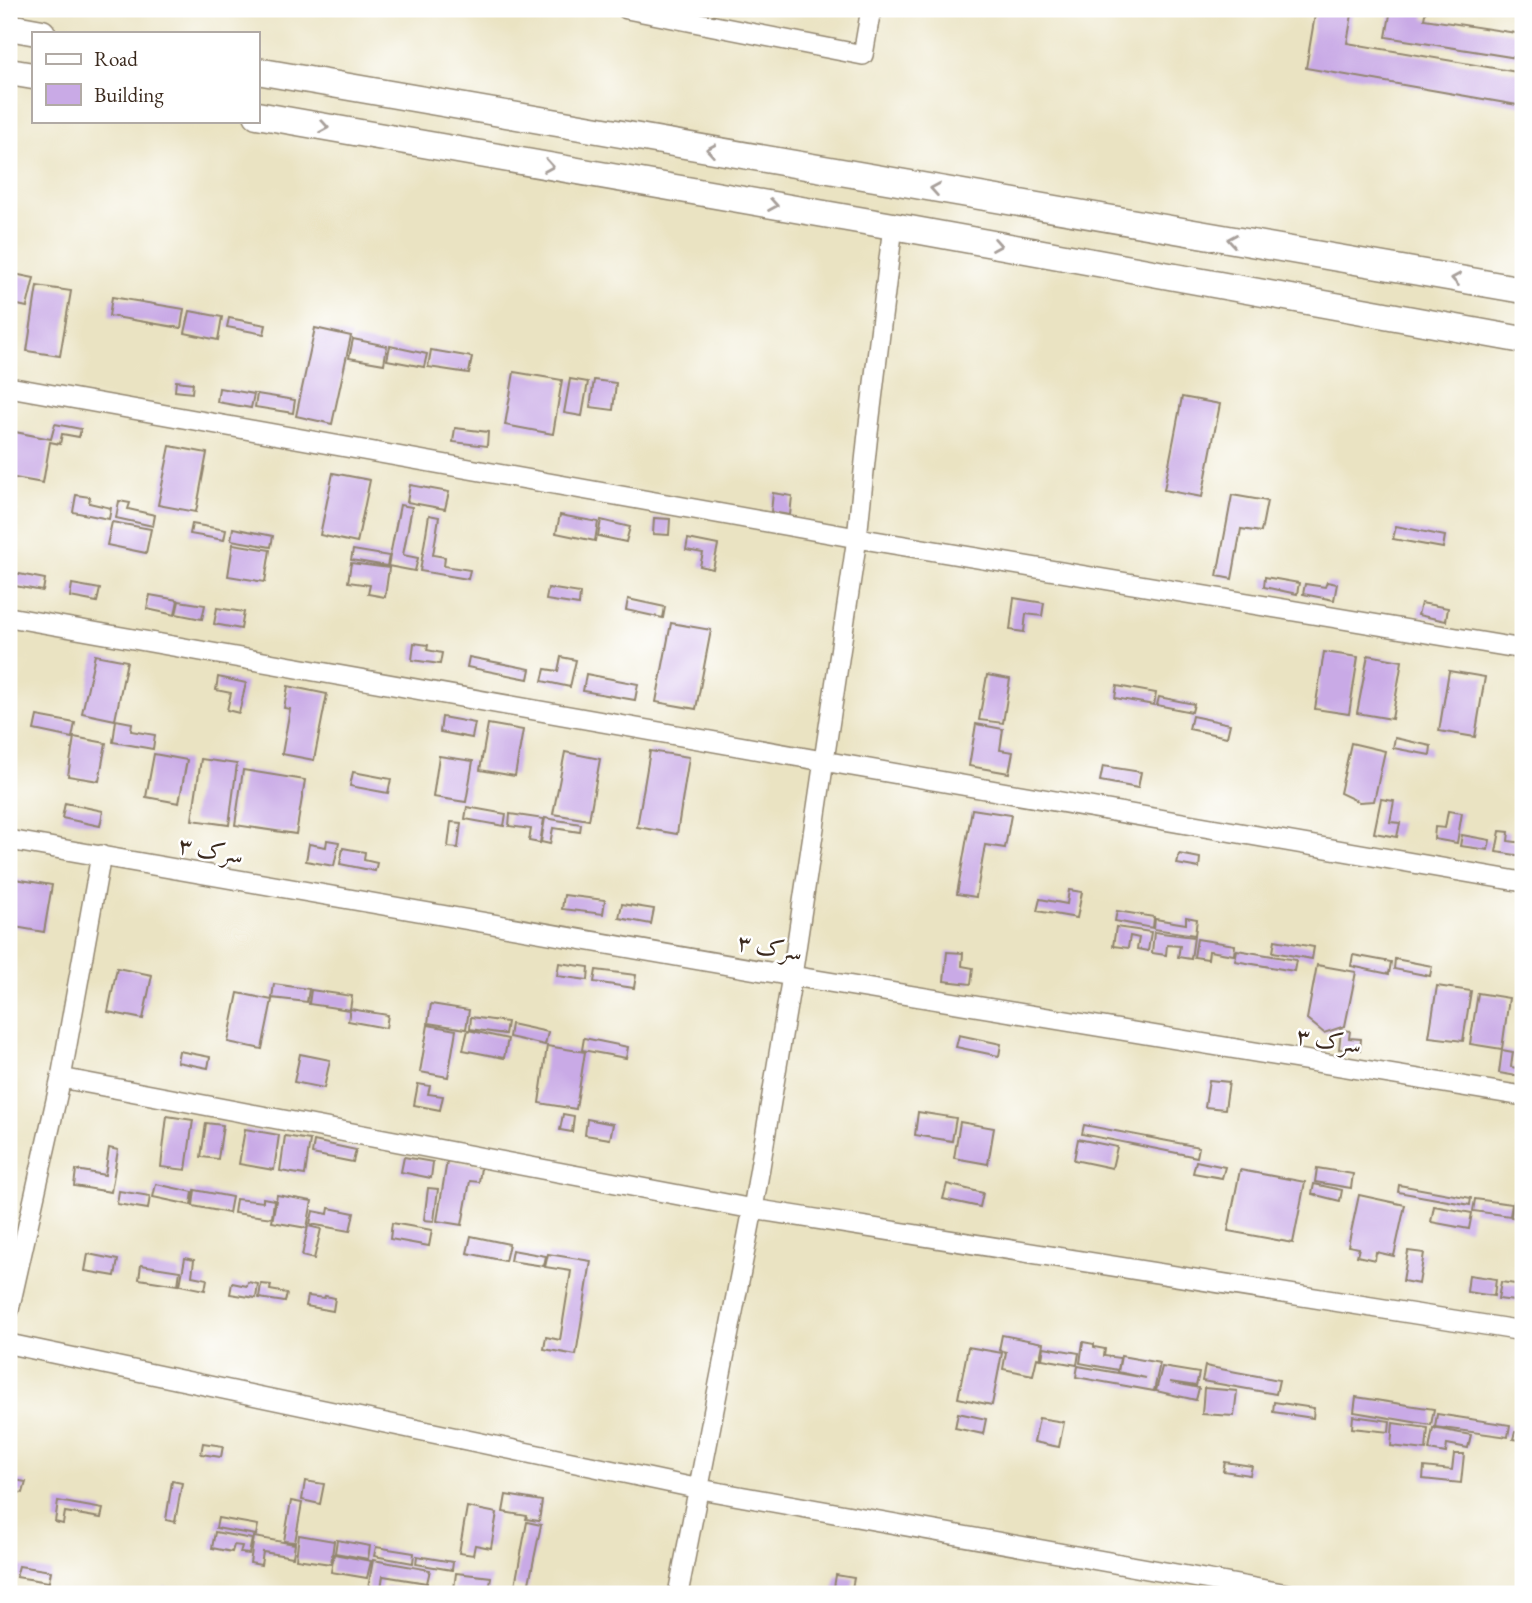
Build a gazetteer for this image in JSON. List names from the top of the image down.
{
  "streets": {
    "street": ["سرک ۳"]
  },
  "legend": ["Road", "Building"]
}
